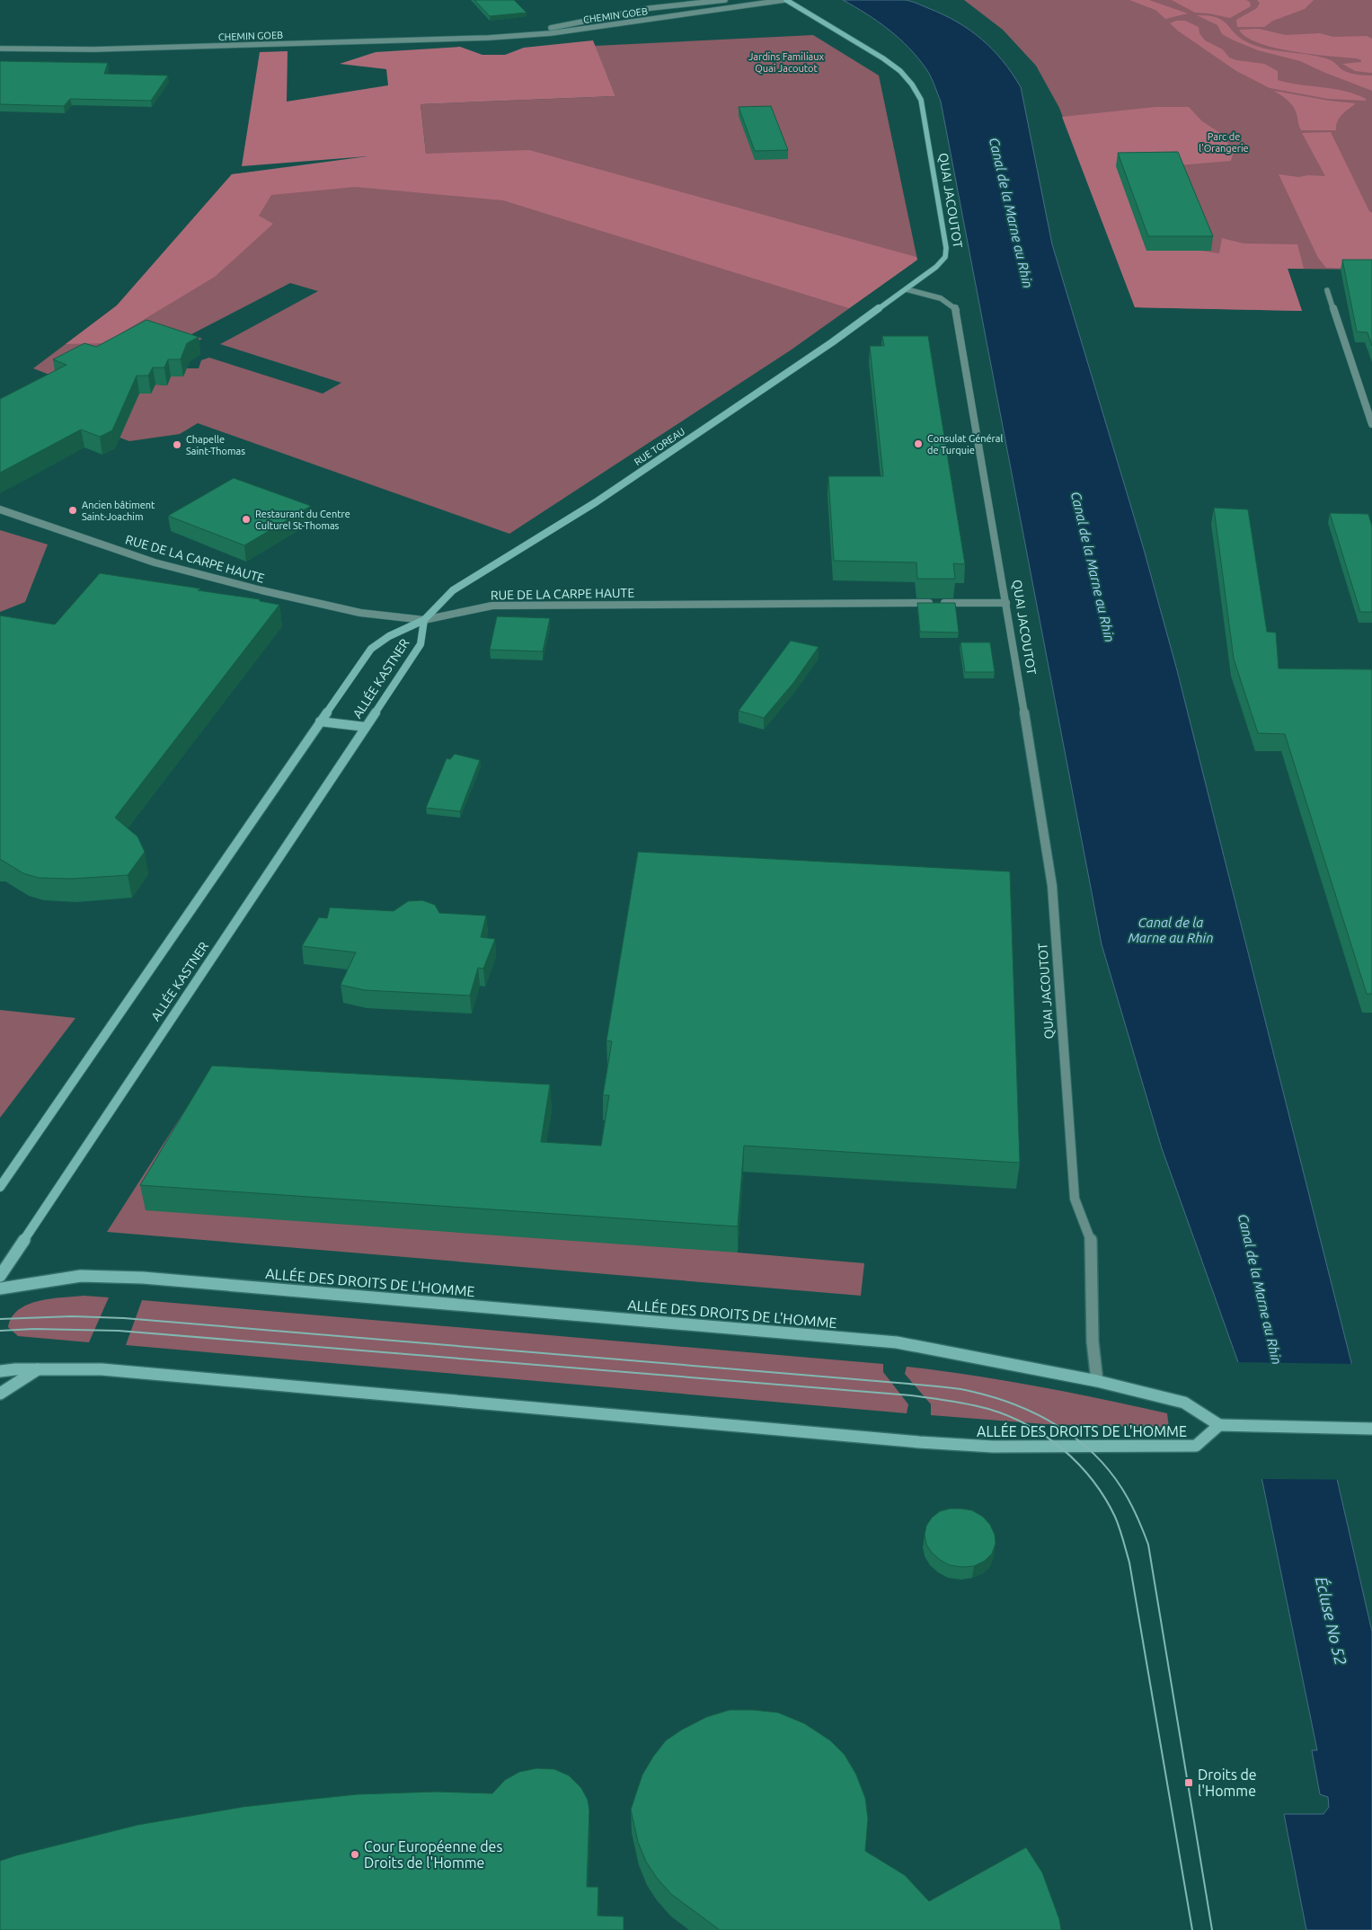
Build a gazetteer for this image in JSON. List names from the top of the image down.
{
  "streets": {
    "main road": [
      "QUAI JACOUTOT",
      "RUE TOREAU",
      "ALLÉE KASTNER",
      "ALLÉE DES DROITS DE L'HOMME"
    ],
    "street": ["CHEMIN GOEB", "RUE DE LA CARPE HAUTE"]
  },
  "crossings": [
    ["CHEMIN GOEB", "QUAI JACOUTOT"],
    ["QUAI JACOUTOT", "RUE TOREAU"],
    ["QUAI JACOUTOT", "RUE DE LA CARPE HAUTE"],
    ["QUAI JACOUTOT", "ALLÉE DES DROITS DE L'HOMME"],
    ["RUE TOREAU", "RUE DE LA CARPE HAUTE"],
    ["RUE TOREAU", "ALLÉE KASTNER"],
    ["RUE DE LA CARPE HAUTE", "ALLÉE KASTNER"]
  ],
  "water": ["Canal de la Marne au Rhin", "Écluse No 52"],
  "parks": ["Jardins Familiaux Quai Jacoutot", "Parc de l'Orangerie"],
  "places": {
    "other": [
      "Consulat Général de Turquie",
      "Chapelle Saint-Thomas",
      "Ancien bâtiment Saint-Joachim",
      "Restaurant du Centre Culturel St-Thomas",
      "Cour Européenne des Droits de l'Homme"
    ],
    "transit": ["Droits de l'Homme"]
  }
}
